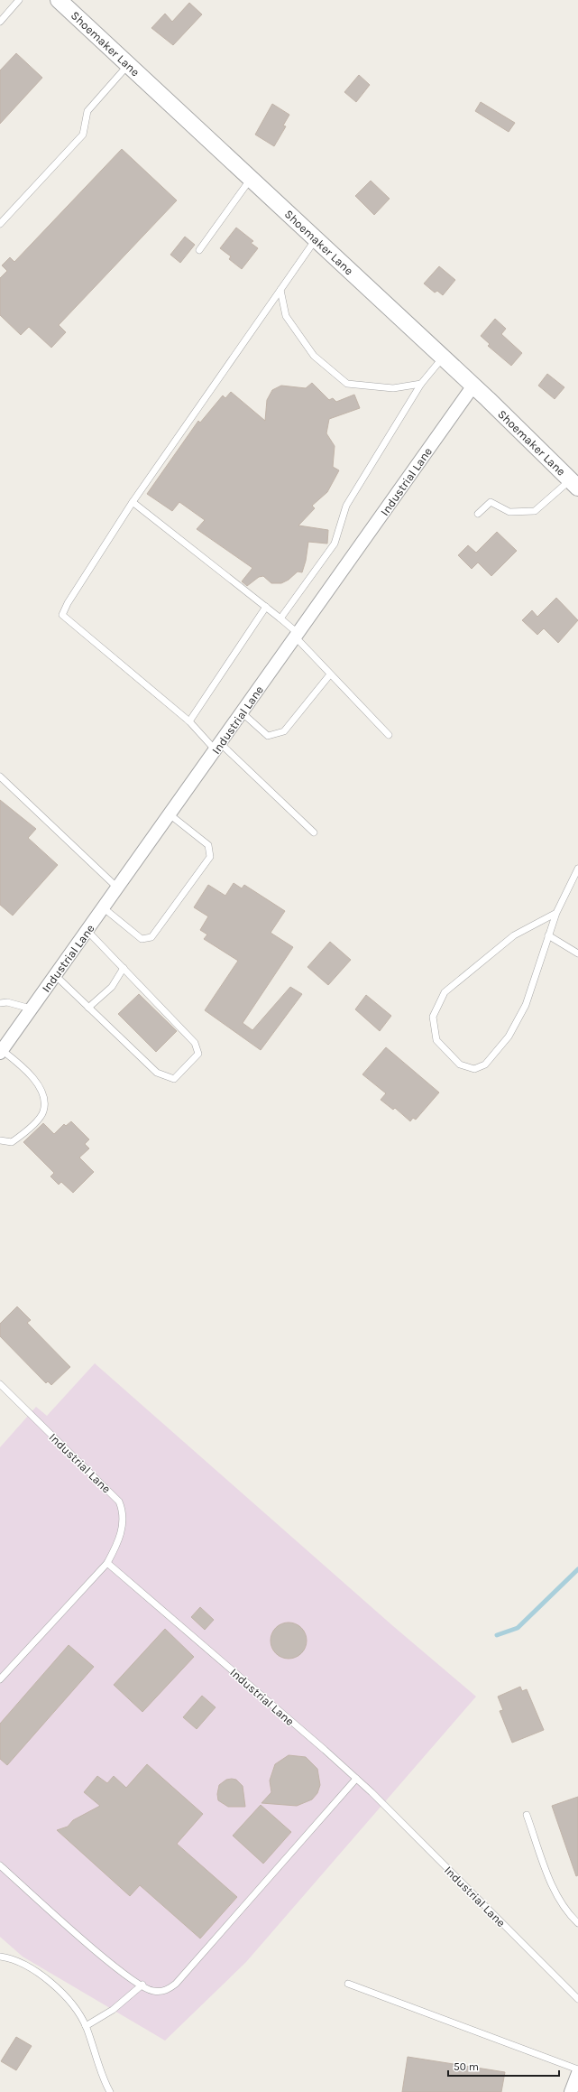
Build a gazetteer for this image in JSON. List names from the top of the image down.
{
  "streets": {
    "street": ["Shoemaker Lane", "Industrial Lane"]
  },
  "crossings": [
    ["Shoemaker Lane", "Industrial Lane"]
  ],
  "scale_bar": "50 m"
}
